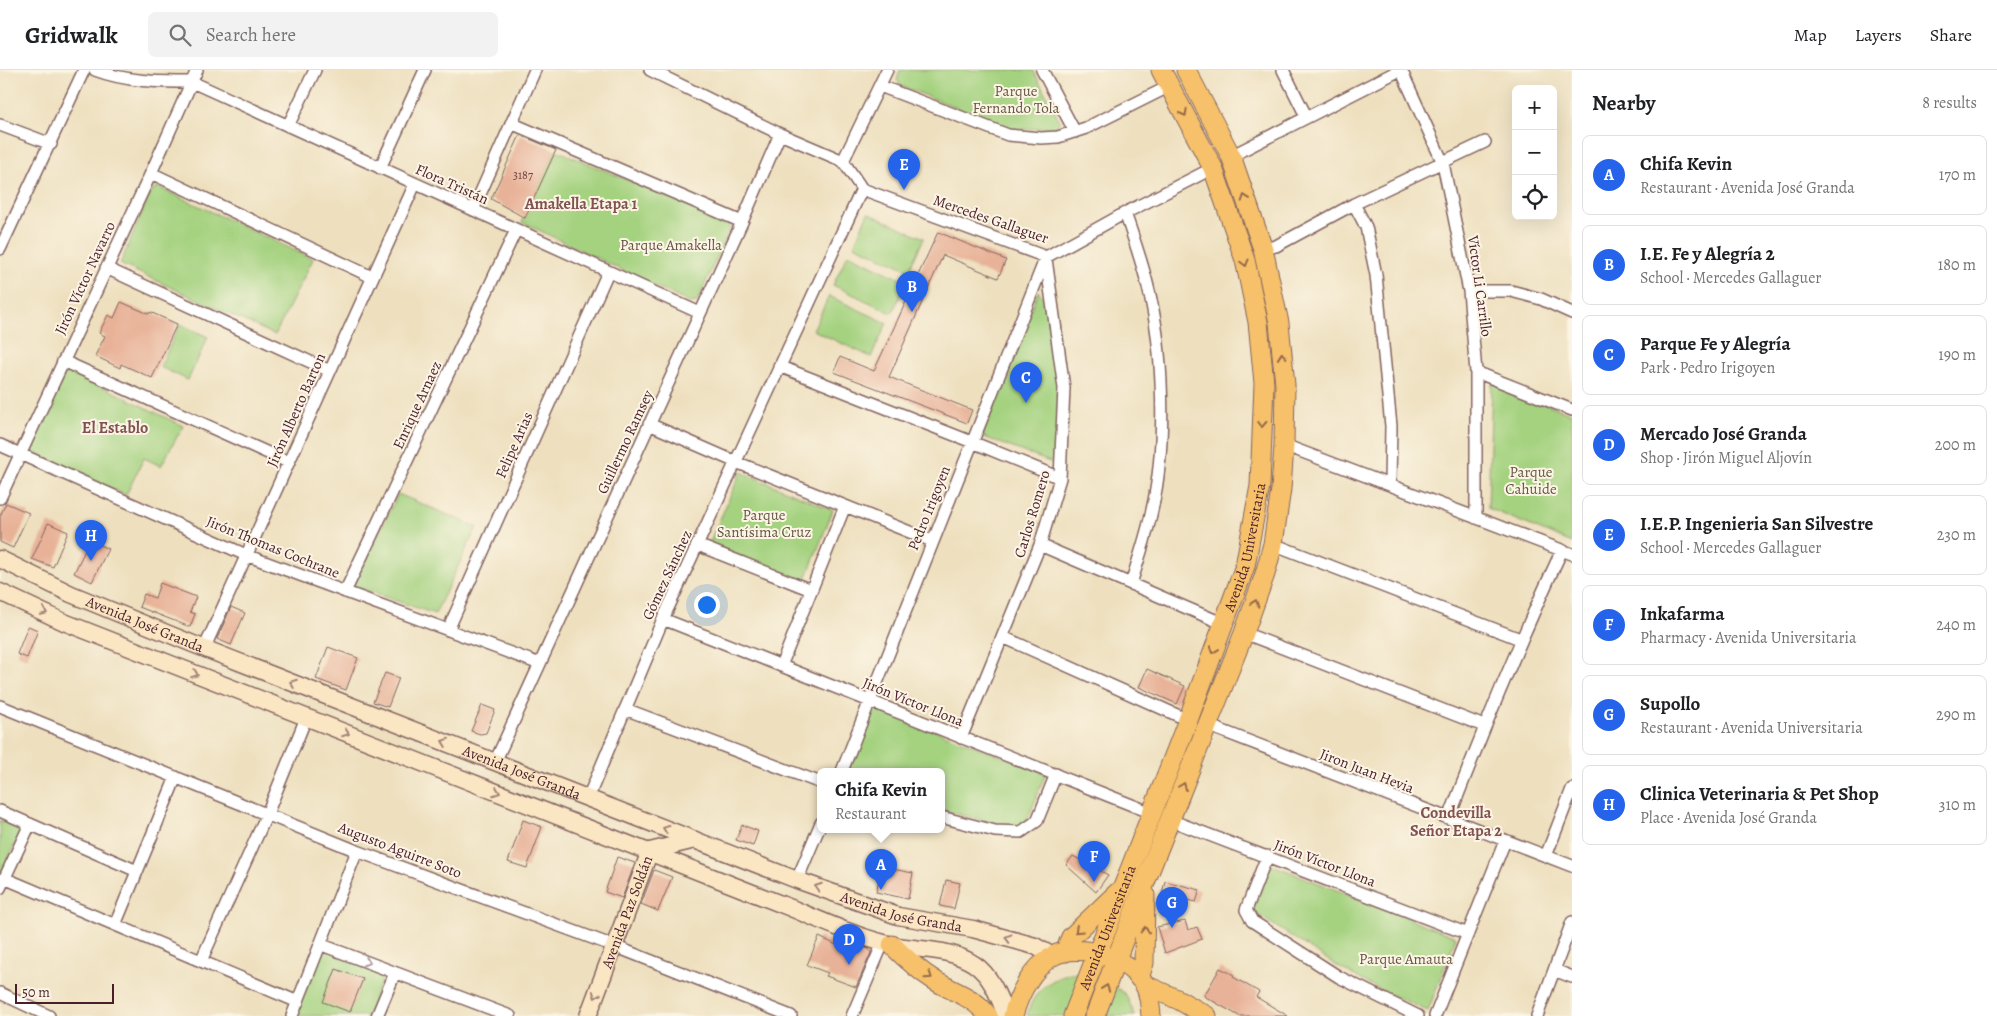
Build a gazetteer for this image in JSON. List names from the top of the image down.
{
  "streets": {
    "main road": ["Avenida Universitaria", "Avenida José Granda", "Avenida Paz Soldán"],
    "street": [
      "Flora Tristán",
      "Mercedes Gallaguer",
      "Jirón Víctor Navarro",
      "Víctor Li Carrillo",
      "Enrique Arnaez",
      "Jirón Alberto Barton",
      "Guillermo Ramsey",
      "Felipe Arias",
      "Pedro Irigoyen",
      "Carlos Romero",
      "Jirón Thomas Cochrane",
      "Gómez Sánchez",
      "Jirón Víctor Llona",
      "Jiron Juan Hevia",
      "Augusto Aguirre Soto"
    ]
  },
  "crossings": [
    ["Flora Tristán", "Jirón Víctor Navarro"],
    ["Flora Tristán", "Enrique Arnaez"],
    ["Flora Tristán", "Jirón Alberto Barton"],
    ["Flora Tristán", "Guillermo Ramsey"],
    ["Flora Tristán", "Felipe Arias"],
    ["Mercedes Gallaguer", "Pedro Irigoyen"],
    ["Mercedes Gallaguer", "Carlos Romero"],
    ["Mercedes Gallaguer", "Avenida Universitaria"],
    ["Mercedes Gallaguer", "Gómez Sánchez"],
    ["Jirón Víctor Navarro", "Jirón Thomas Cochrane"],
    ["Enrique Arnaez", "Jirón Thomas Cochrane"],
    ["Jirón Alberto Barton", "Jirón Thomas Cochrane"],
    ["Jirón Alberto Barton", "Avenida José Granda"],
    ["Guillermo Ramsey", "Jirón Thomas Cochrane"],
    ["Guillermo Ramsey", "Avenida José Granda"],
    ["Felipe Arias", "Jirón Thomas Cochrane"],
    ["Pedro Irigoyen", "Carlos Romero"],
    ["Pedro Irigoyen", "Jirón Víctor Llona"],
    ["Carlos Romero", "Jirón Víctor Llona"],
    ["Avenida Universitaria", "Jirón Víctor Llona"],
    ["Avenida Universitaria", "Jiron Juan Hevia"],
    ["Gómez Sánchez", "Avenida José Granda"],
    ["Gómez Sánchez", "Jirón Víctor Llona"],
    ["Avenida José Granda", "Avenida Paz Soldán"],
    ["Augusto Aguirre Soto", "Avenida Paz Soldán"]
  ],
  "districts": ["Amakella Etapa 1", "El Establo", "Condevilla Señor Etapa 2"],
  "parks": [
    "Parque Fernando Tola",
    "Parque Amakella",
    "Parque Cahuide",
    "Parque Santísima Cruz",
    "Parque Amauta"
  ],
  "house_numbers": ["3187"],
  "scale_bar": "50 m",
  "page": {
    "header": "Gridwalk",
    "search": "Search here",
    "nav": ["Map", "Layers", "Share"],
    "heading": ["Nearby", "8 results"],
    "map_buttons": ["+", "−"],
    "list": [
      {
        "mark": "A",
        "name": "Chifa Kevin",
        "note": "Restaurant · Avenida José Granda",
        "value": "170 m"
      },
      {
        "mark": "B",
        "name": "I.E. Fe y Alegría 2",
        "note": "School · Mercedes Gallaguer",
        "value": "180 m"
      },
      {
        "mark": "C",
        "name": "Parque Fe y Alegría",
        "note": "Park · Pedro Irigoyen",
        "value": "190 m"
      },
      {
        "mark": "D",
        "name": "Mercado José Granda",
        "note": "Shop · Jirón Miguel Aljovín",
        "value": "200 m"
      },
      {
        "mark": "E",
        "name": "I.E.P. Ingenieria San Silvestre",
        "note": "School · Mercedes Gallaguer",
        "value": "230 m"
      },
      {
        "mark": "F",
        "name": "Inkafarma",
        "note": "Pharmacy · Avenida Universitaria",
        "value": "240 m"
      },
      {
        "mark": "G",
        "name": "Supollo",
        "note": "Restaurant · Avenida Universitaria",
        "value": "290 m"
      },
      {
        "mark": "H",
        "name": "Clinica Veterinaria & Pet Shop",
        "note": "Place · Avenida José Granda",
        "value": "310 m"
      }
    ],
    "pins": [
      "E",
      "B",
      "C",
      "H",
      "F",
      "A",
      "G",
      "D"
    ],
    "popup": ["Chifa Kevin", "Restaurant"],
    "scale": "50 m"
  }
}
